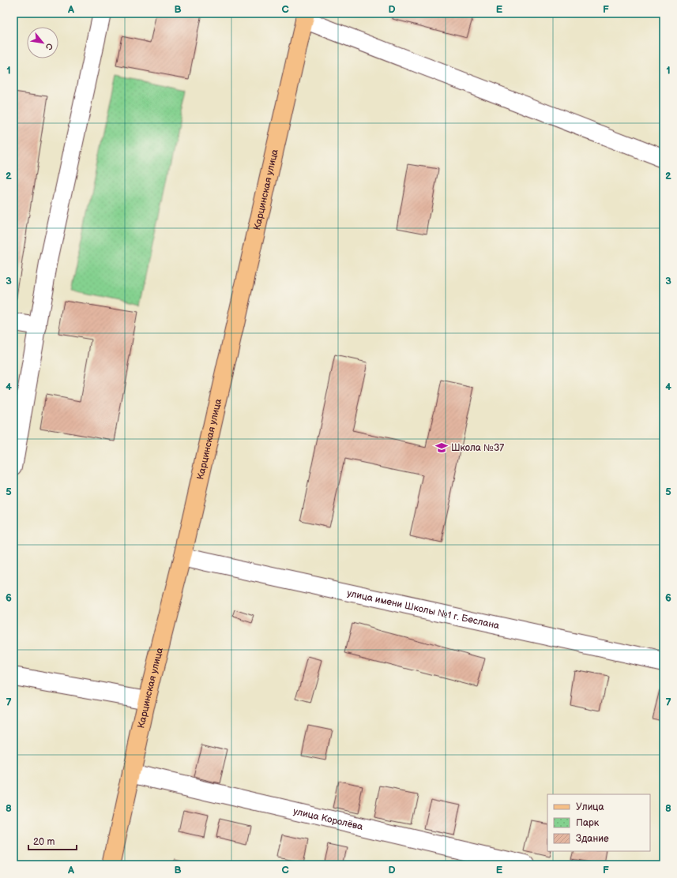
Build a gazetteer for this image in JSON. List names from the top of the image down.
{
  "streets": {
    "main road": ["Карцинская улица"],
    "street": ["улица имени Школы №1 г. Беслана", "улица Королёва"]
  },
  "crossings": [
    ["Карцинская улица", "улица имени Школы №1 г. Беслана"],
    ["Карцинская улица", "улица Королёва"]
  ],
  "places": {
    "school or university": ["Школа №37"]
  },
  "legend": ["Улица", "Парк", "Здание"],
  "scale_bar": "20 m",
  "north": "bottom right",
  "grid": {
    "columns": [
      "A",
      "B",
      "C",
      "D",
      "E",
      "F"
    ],
    "rows": [
      "1",
      "2",
      "3",
      "4",
      "5",
      "6",
      "7",
      "8"
    ]
  }
}
